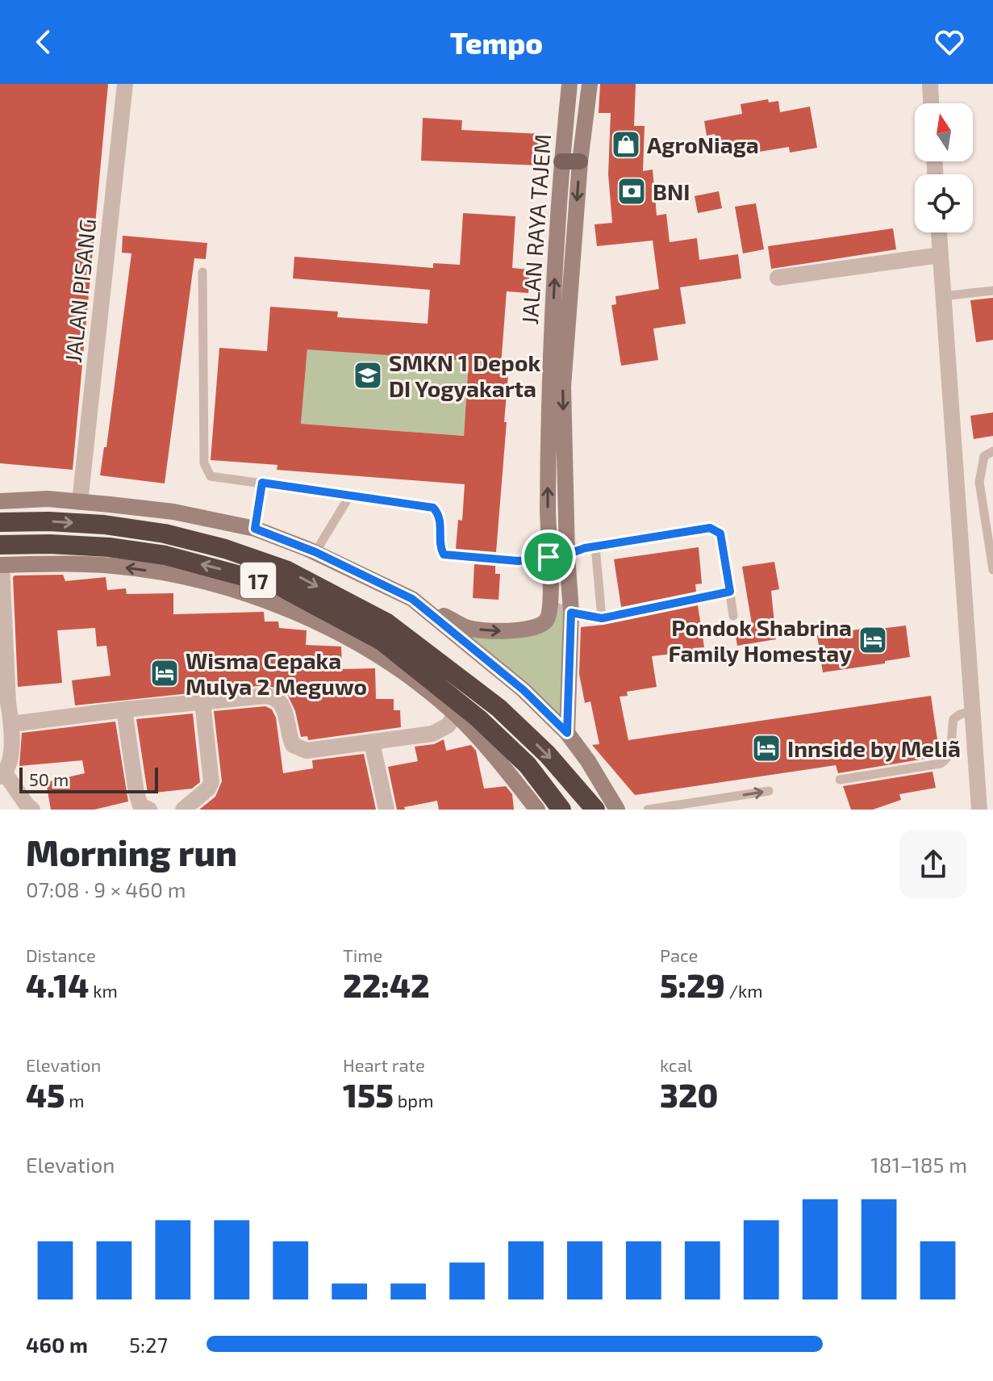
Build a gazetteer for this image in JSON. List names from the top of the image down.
{
  "streets": {
    "highway": ["17"],
    "street": ["JALAN RAYA TAJEM", "JALAN PISANG"]
  },
  "places": {
    "shop": ["AgroNiaga"],
    "bank": ["BNI"],
    "school or university": ["SMKN 1 Depok DI Yogyakarta"],
    "hotel": ["Pondok Shabrina Family Homestay", "Wisma Cepaka Mulya 2 Meguwo", "Innside by Meliã"]
  },
  "scale_bar": "50 m",
  "north": "top",
  "page": {
    "header": "Tempo",
    "scale": "50 m",
    "heading": ["Morning run", "07:08 · 9 × 460 m"],
    "stats": [
      ["Distance", "4.14 km"],
      ["Time", "22:42"],
      ["Pace", "5:29 /km"],
      ["Elevation", "45 m"],
      ["Heart rate", "155 bpm"],
      ["kcal", "320"]
    ],
    "chart": ["Elevation", "181–185 m"],
    "list": [
      {
        "name": "460 m",
        "note": "5:27"
      }
    ]
  }
}
